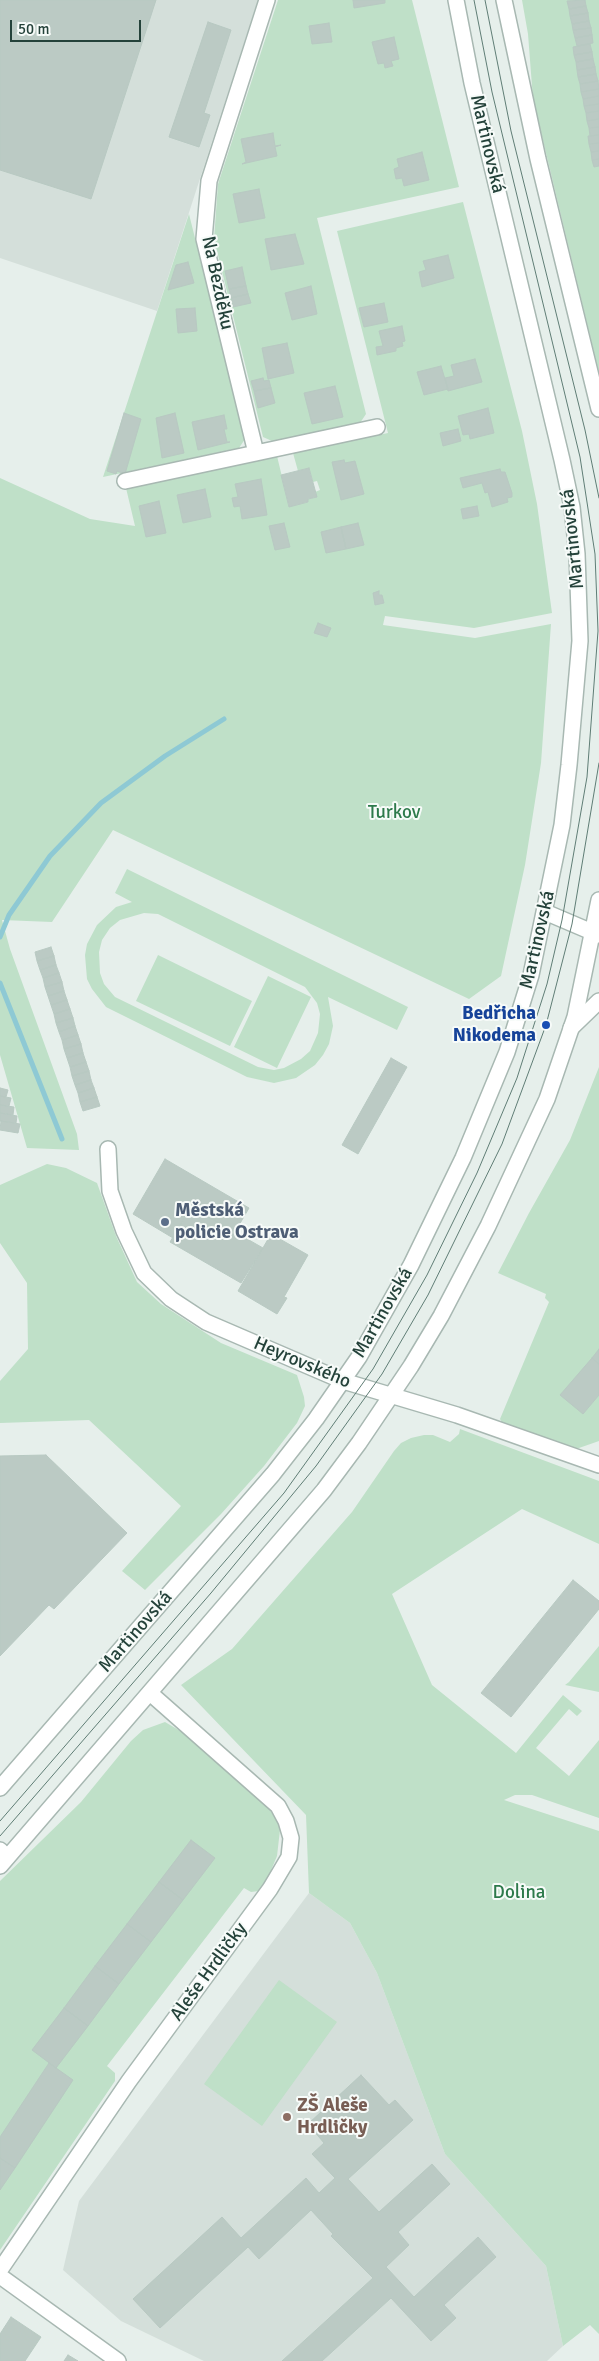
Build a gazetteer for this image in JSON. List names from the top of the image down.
{
  "streets": {
    "street": [
      "Martinovská",
      "Na Bezděku",
      "Heyrovského",
      "Aleše Hrdličky"
    ]
  },
  "crossings": [
    ["Martinovská", "Heyrovského"]
  ],
  "parks": ["Turkov", "Dolina"],
  "places": ["Bedřicha Nikodema", "Městská policie Ostrava", "ZŠ Aleše Hrdličky"],
  "scale_bar": "50 m"
}
